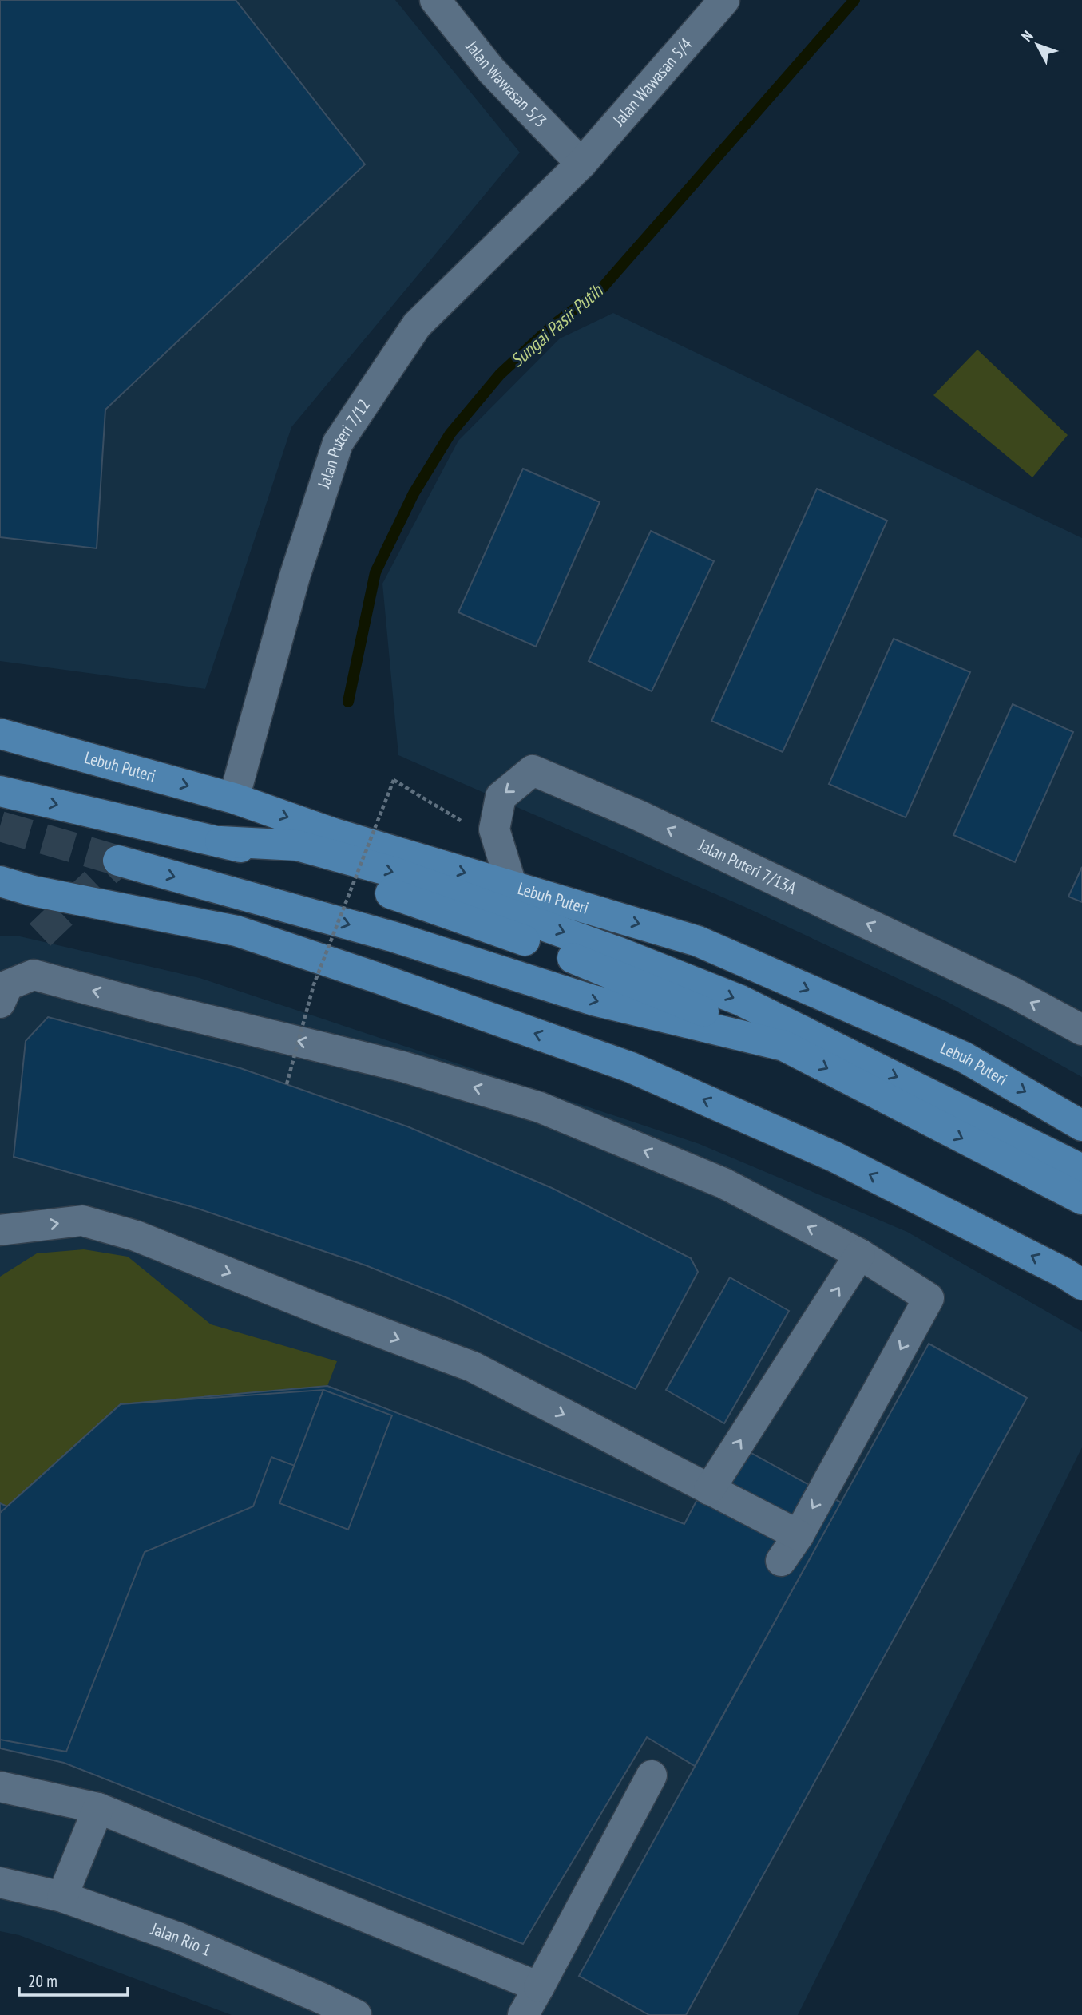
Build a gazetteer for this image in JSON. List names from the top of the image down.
{
  "streets": {
    "main road": ["Lebuh Puteri"],
    "street": [
      "Jalan Wawasan 5/4",
      "Jalan Wawasan 5/3",
      "Jalan Puteri 7/12",
      "Jalan Puteri 7/13A",
      "Jalan Rio 1"
    ]
  },
  "crossings": [
    ["Jalan Wawasan 5/4", "Jalan Wawasan 5/3"],
    ["Jalan Wawasan 5/4", "Jalan Puteri 7/12"],
    ["Jalan Wawasan 5/3", "Jalan Puteri 7/12"],
    ["Jalan Puteri 7/12", "Lebuh Puteri"],
    ["Lebuh Puteri", "Jalan Puteri 7/13A"]
  ],
  "water": ["Sungai Pasir Putih"],
  "scale_bar": "20 m",
  "north": "top left"
}
